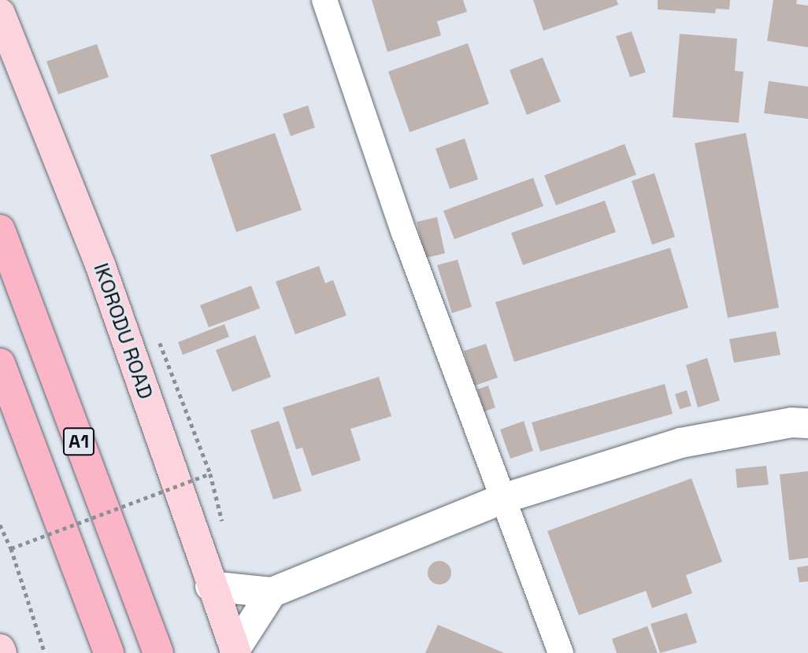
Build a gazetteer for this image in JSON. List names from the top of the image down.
{
  "streets": {
    "highway": ["A1"],
    "main road": ["IKORODU ROAD"]
  }
}
